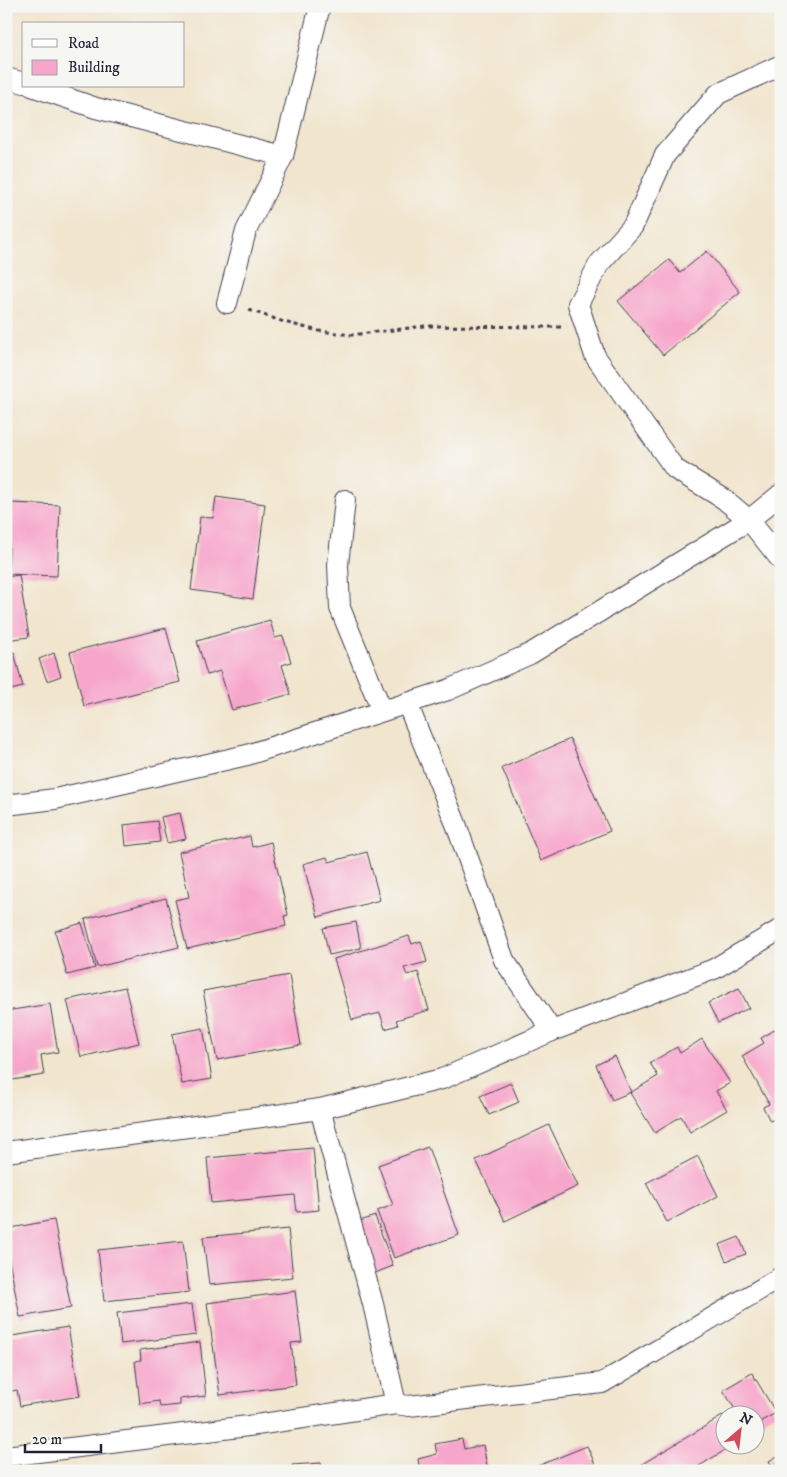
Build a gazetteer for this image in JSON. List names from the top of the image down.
{
  "legend": ["Road", "Building"],
  "scale_bar": "20 m",
  "north": "top right"
}
